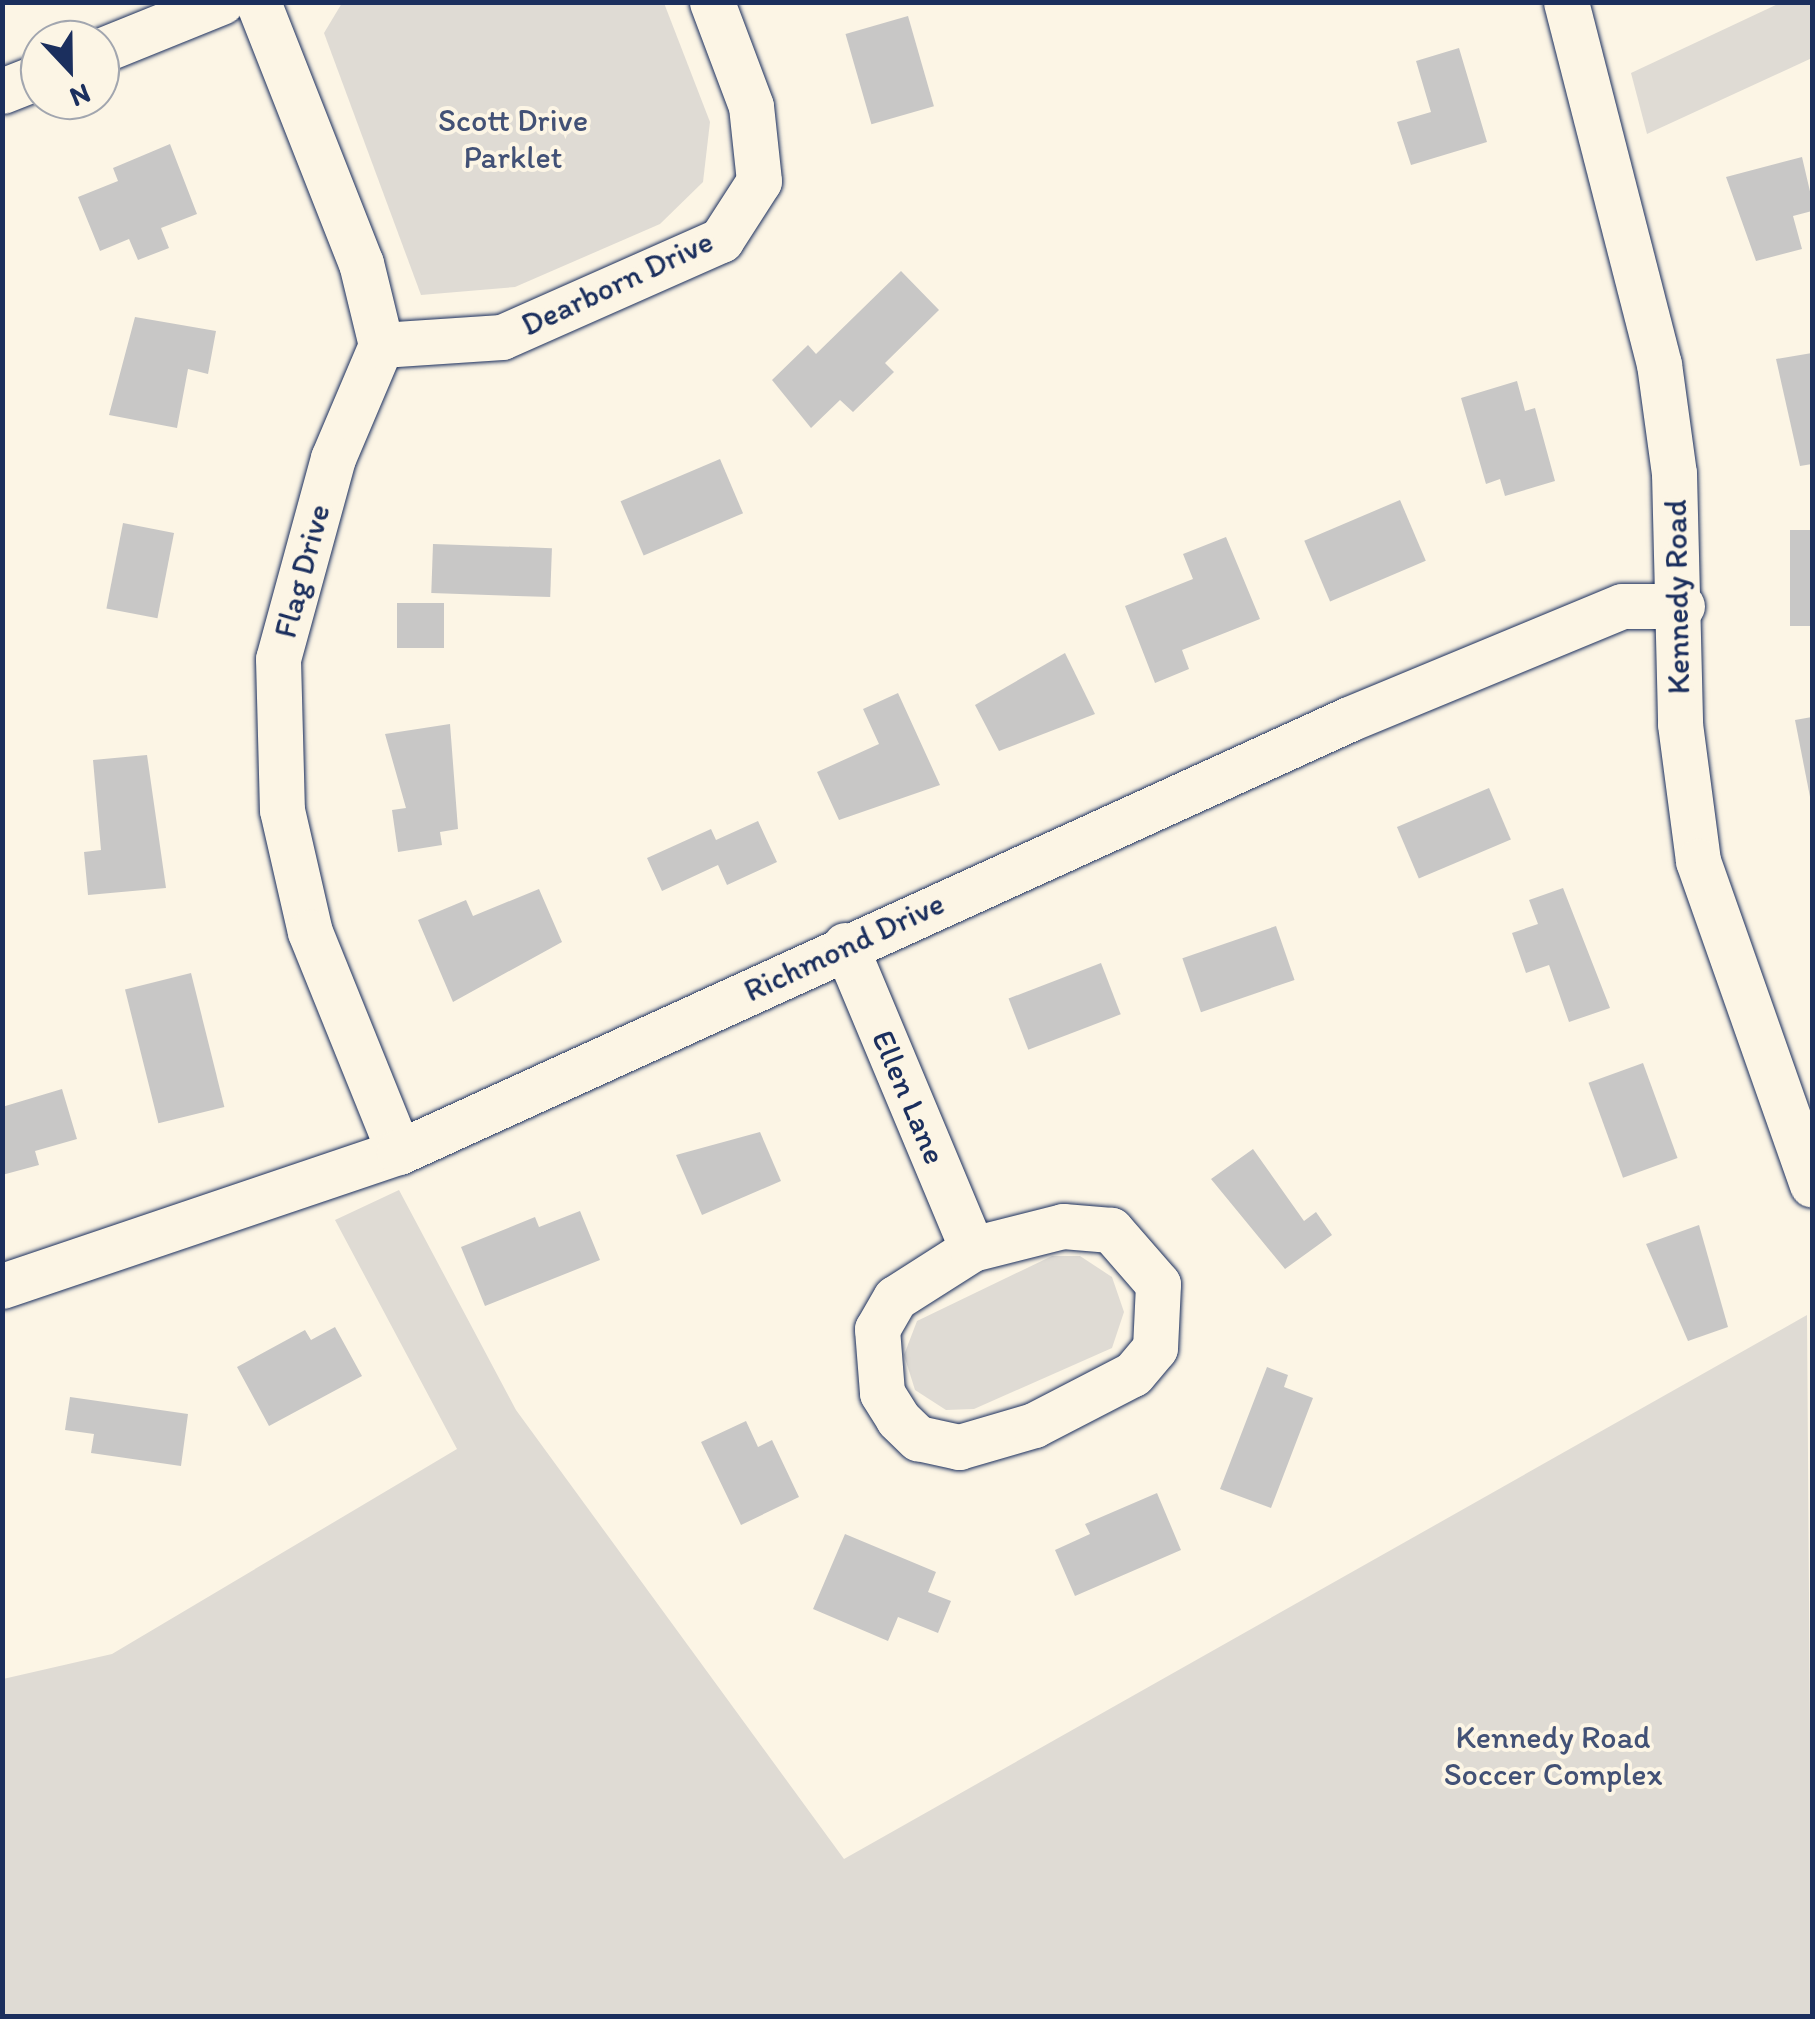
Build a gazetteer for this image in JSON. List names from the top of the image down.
{
  "streets": {
    "street": [
      "Dearborn Drive",
      "Flag Drive",
      "Kennedy Road",
      "Richmond Drive",
      "Ellen Lane"
    ]
  },
  "crossings": [
    ["Dearborn Drive", "Flag Drive"],
    ["Flag Drive", "Richmond Drive"],
    ["Kennedy Road", "Richmond Drive"],
    ["Richmond Drive", "Ellen Lane"]
  ],
  "parks": ["Scott Drive Parklet", "Kennedy Road Soccer Complex"],
  "north": "bottom"
}
